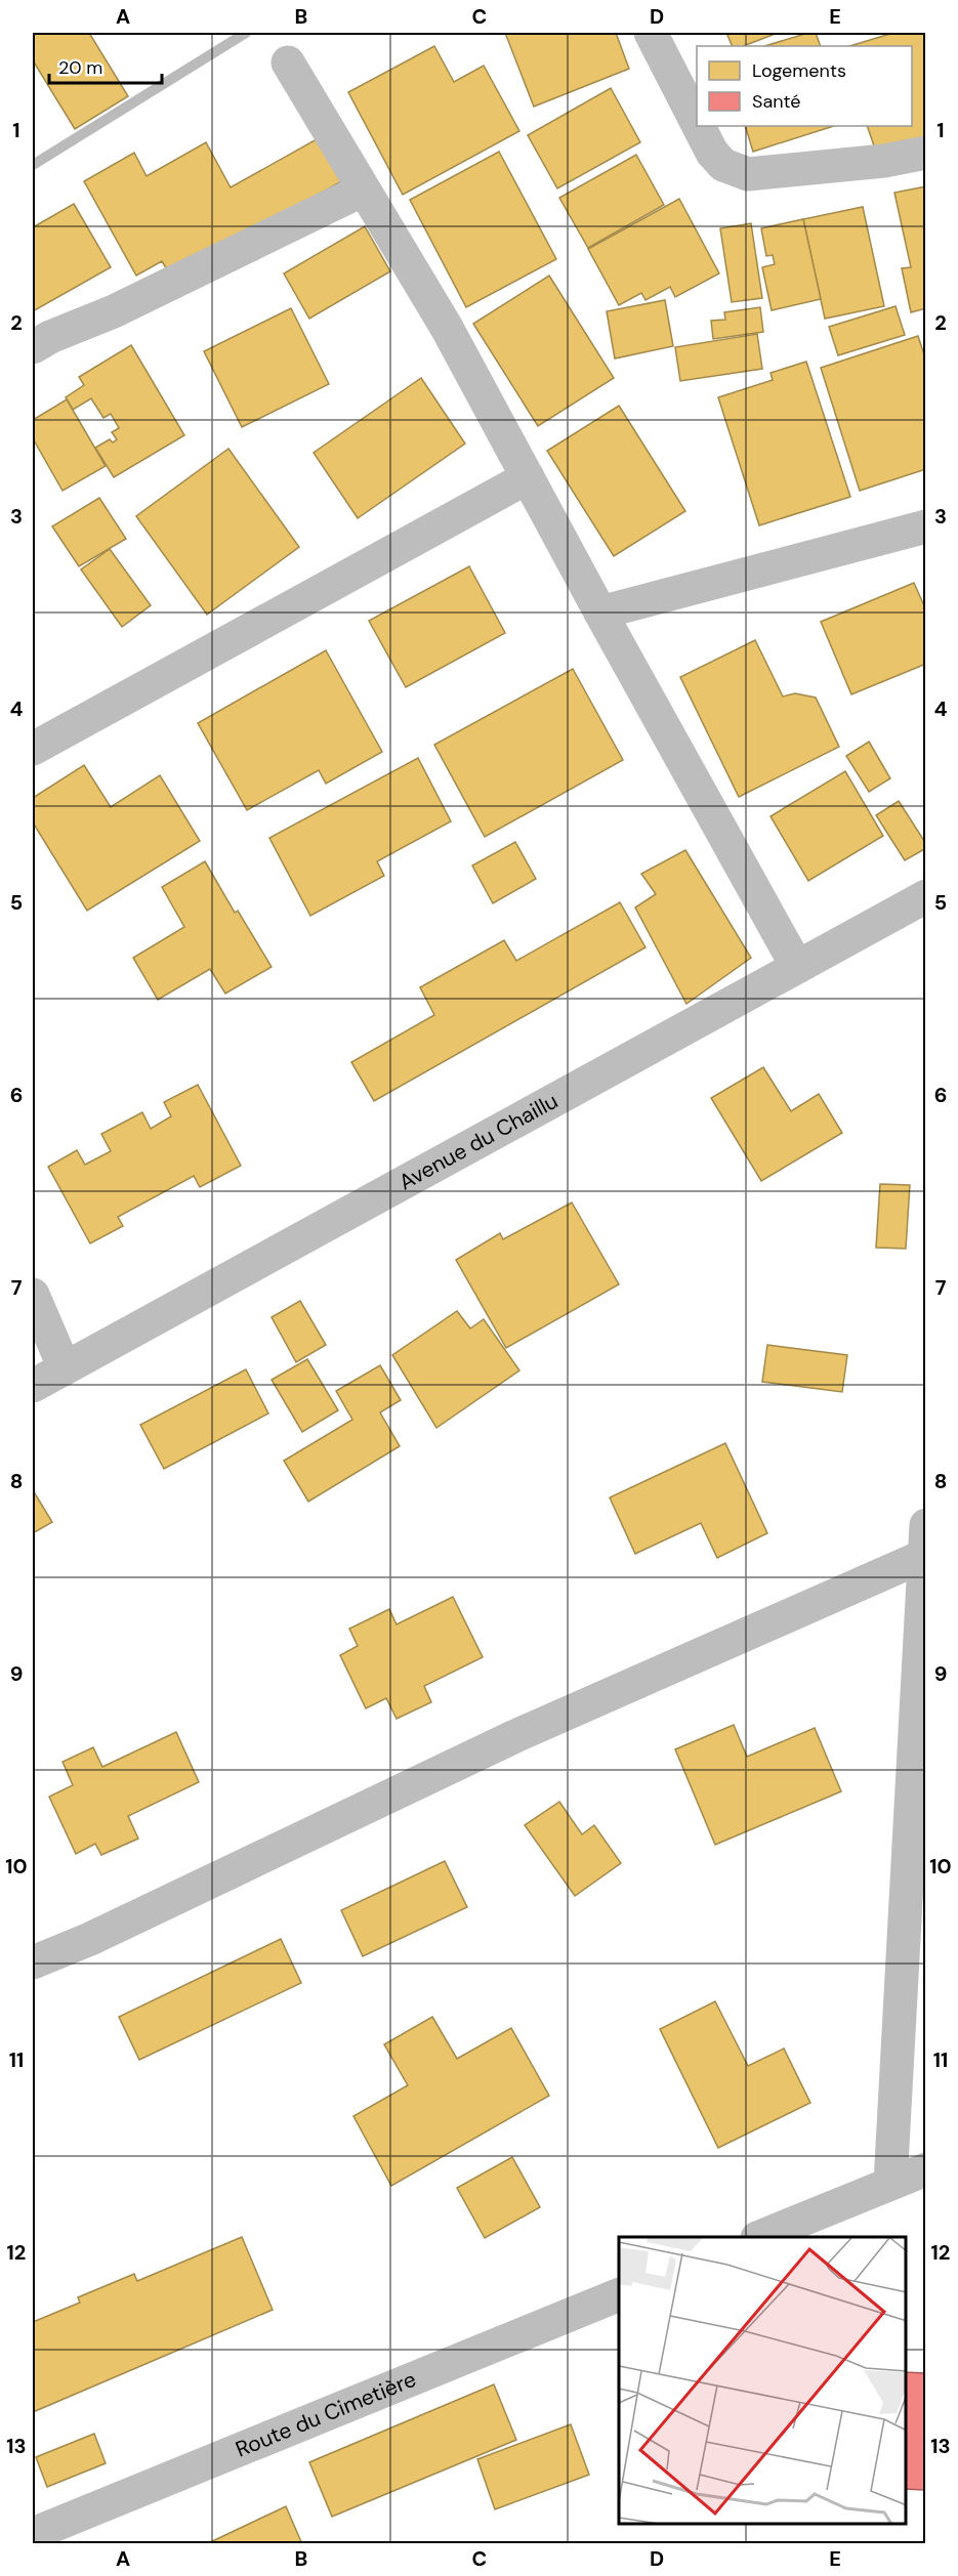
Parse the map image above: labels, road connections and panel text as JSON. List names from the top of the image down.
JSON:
{
  "streets": {
    "street": ["Avenue du Chaillu", "Route du Cimetière"]
  },
  "legend": ["Logements", "Santé"],
  "scale_bar": "20 m",
  "grid": {
    "columns": [
      "A",
      "B",
      "C",
      "D",
      "E"
    ],
    "rows": [
      "1",
      "2",
      "3",
      "4",
      "5",
      "6",
      "7",
      "8",
      "9",
      "10",
      "11",
      "12",
      "13"
    ]
  }
}
